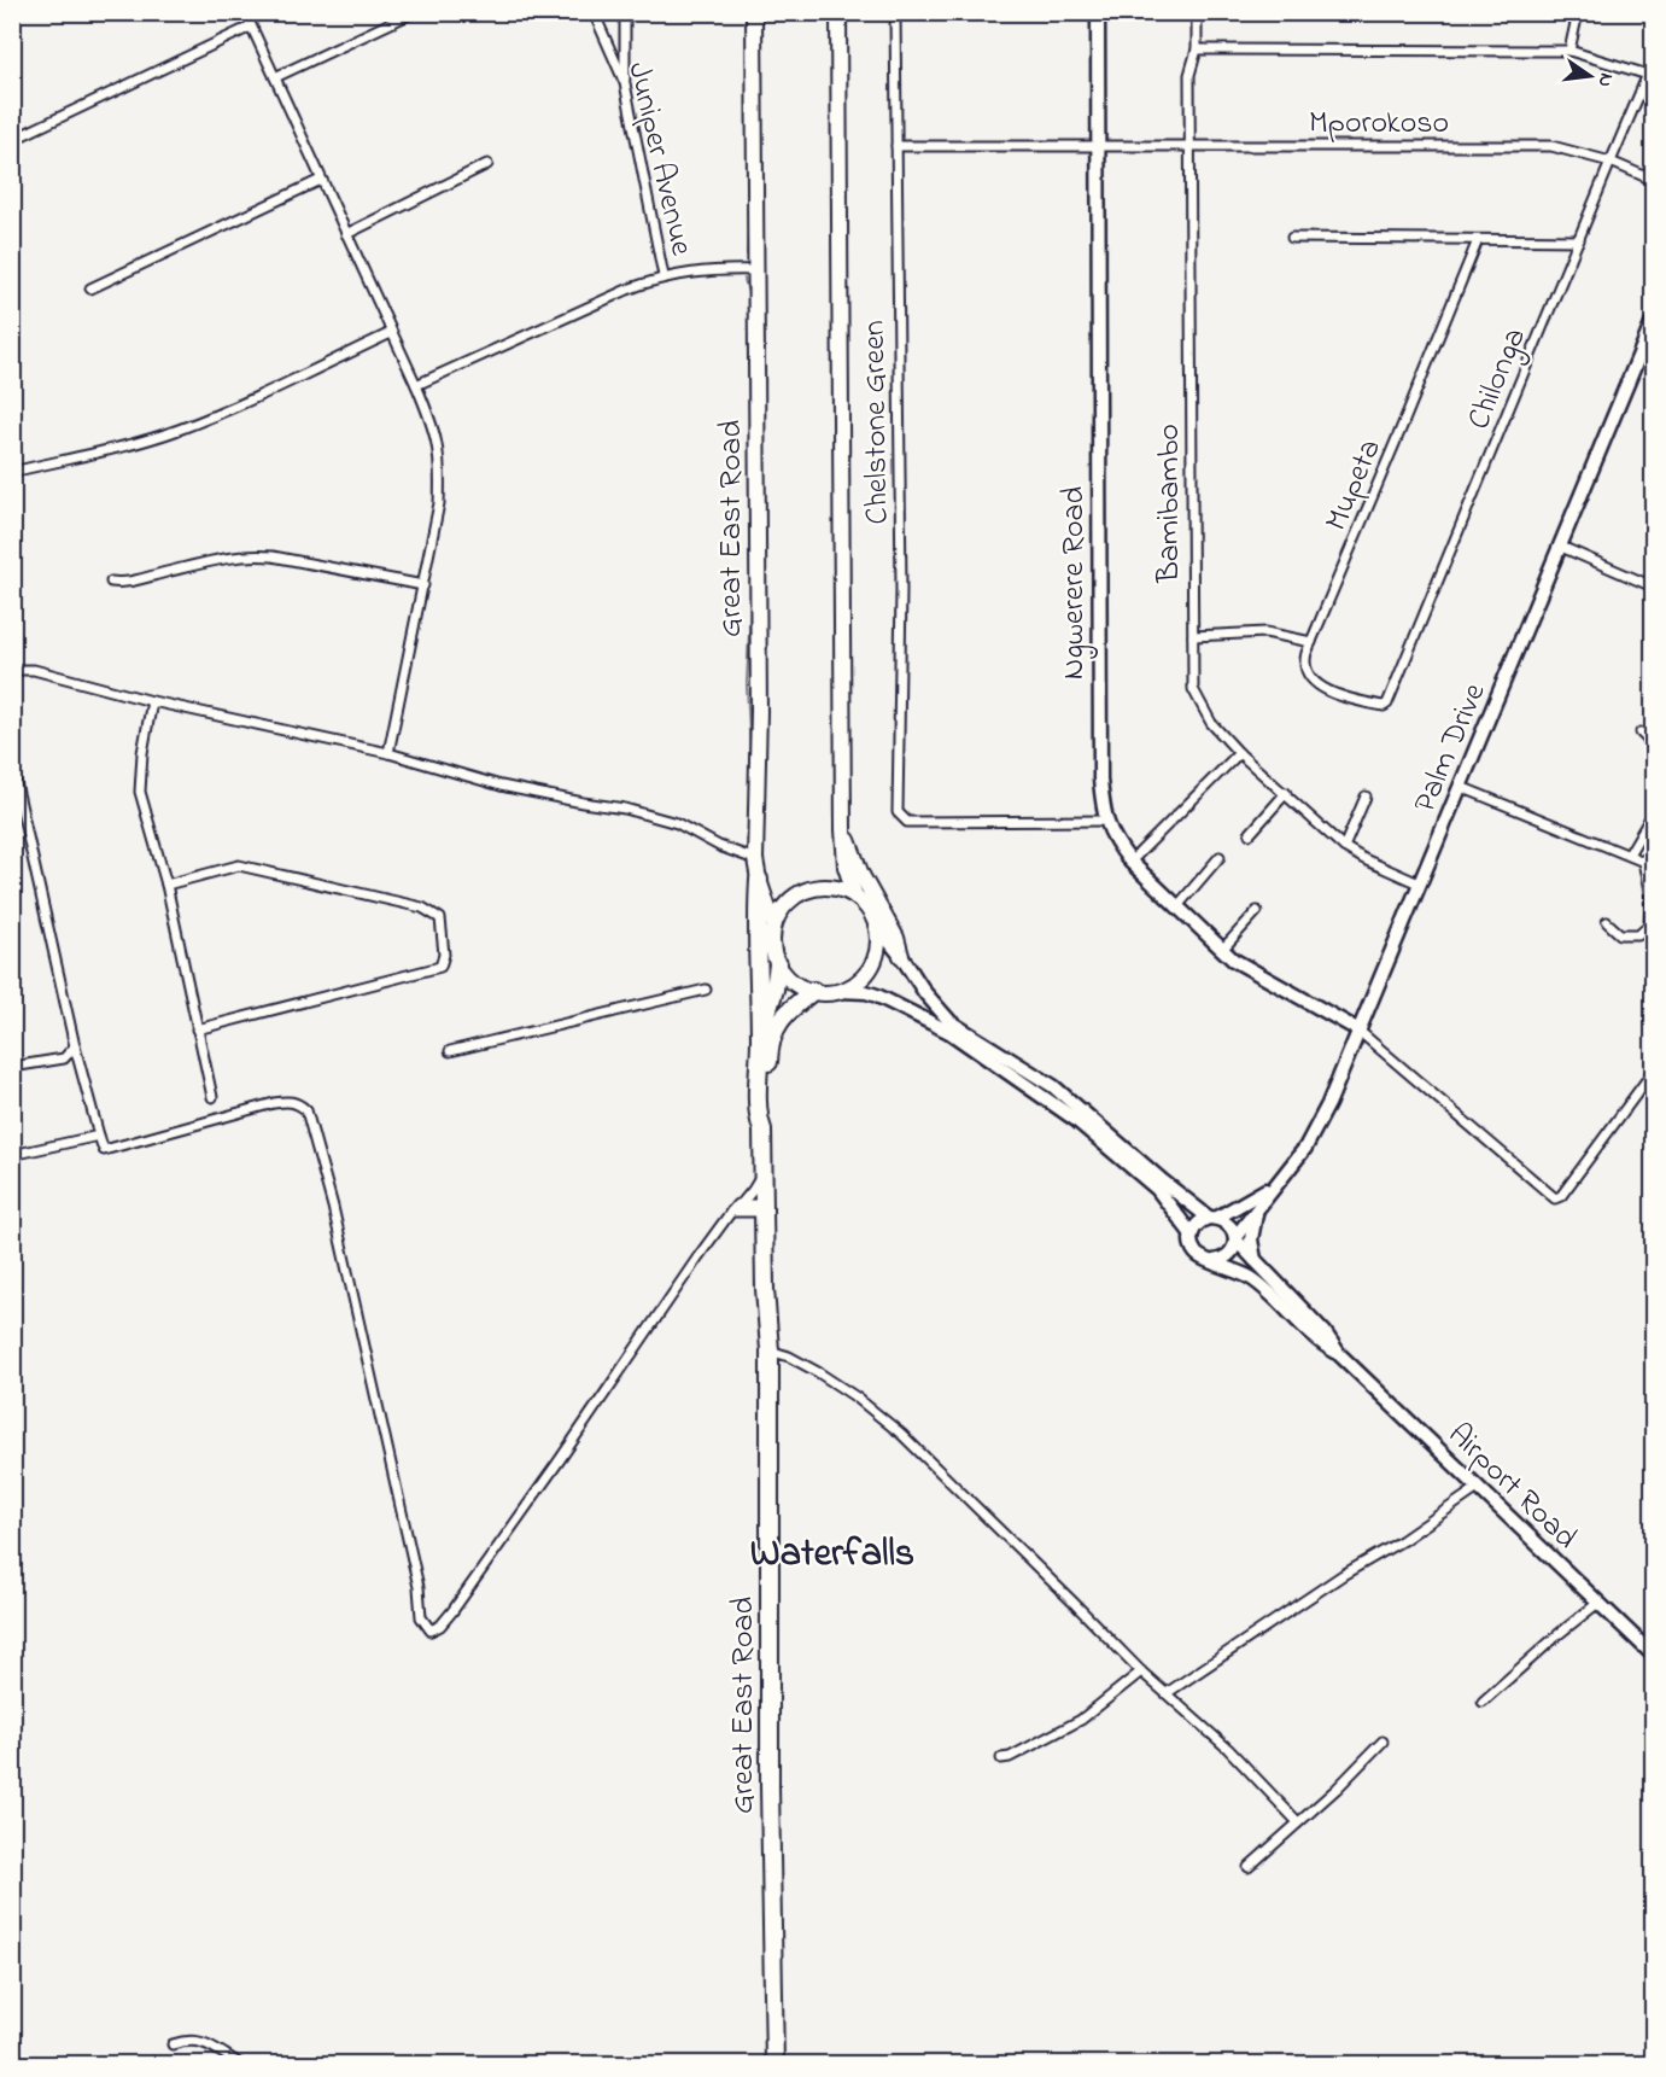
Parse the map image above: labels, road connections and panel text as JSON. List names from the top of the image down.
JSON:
{
  "streets": {
    "highway": ["Great East Road"],
    "street": [
      "Mporokoso",
      "Juniper Avenue",
      "Chilonga",
      "Chelstone Green",
      "Mupeta",
      "Bamibambo",
      "Ngwerere Road",
      "Palm Drive",
      "Airport Road"
    ]
  },
  "crossings": [
    ["Mporokoso", "Chilonga"],
    ["Mporokoso", "Chelstone Green"],
    ["Mporokoso", "Bamibambo"],
    ["Mporokoso", "Ngwerere Road"],
    ["Chilonga", "Mupeta"],
    ["Chelstone Green", "Ngwerere Road"],
    ["Bamibambo", "Palm Drive"],
    ["Ngwerere Road", "Palm Drive"],
    ["Palm Drive", "Airport Road"]
  ],
  "districts": ["Waterfalls"],
  "north": "right"
}
